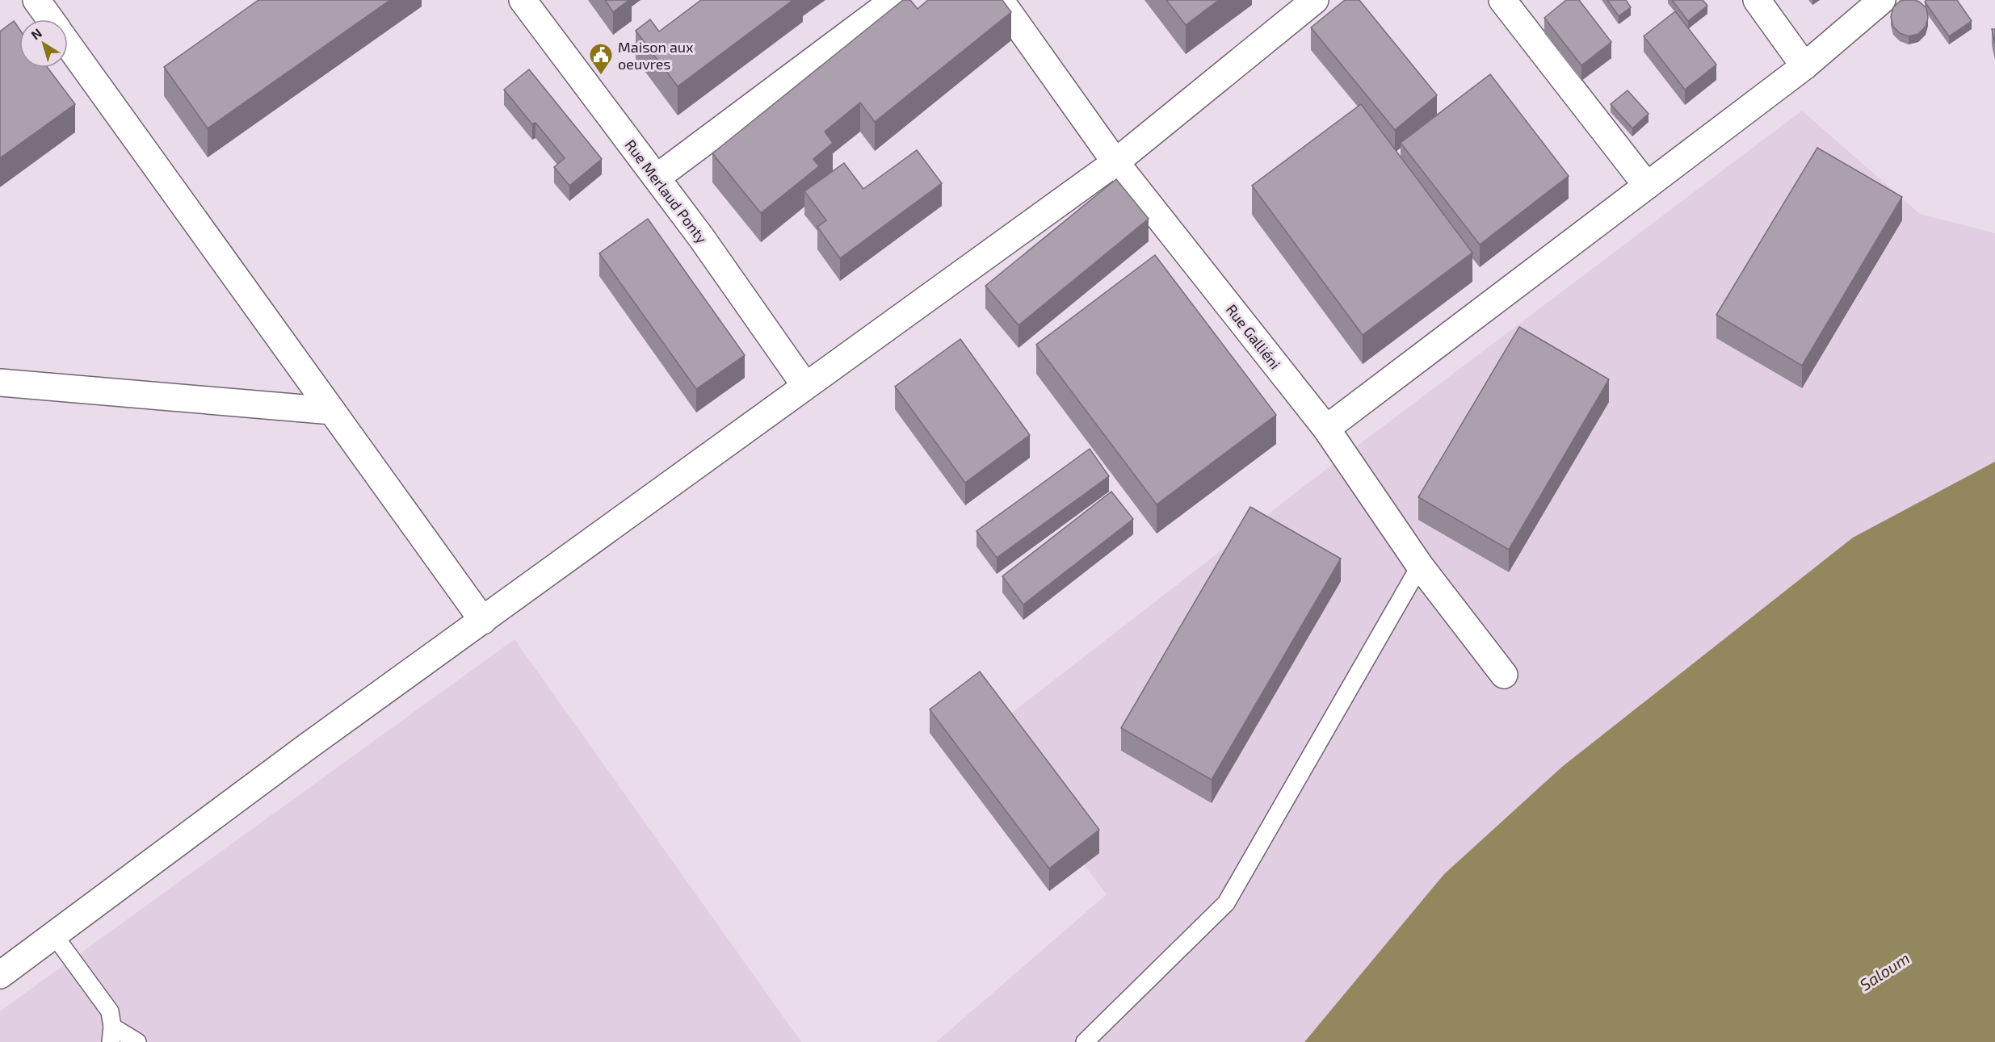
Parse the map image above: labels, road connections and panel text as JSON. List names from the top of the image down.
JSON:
{
  "streets": {
    "street": ["Rue Merlaud Ponty", "Rue Galliéni"]
  },
  "water": ["Saloum"],
  "places": {
    "public building": ["Maison aux oeuvres"]
  },
  "north": "top left"
}
